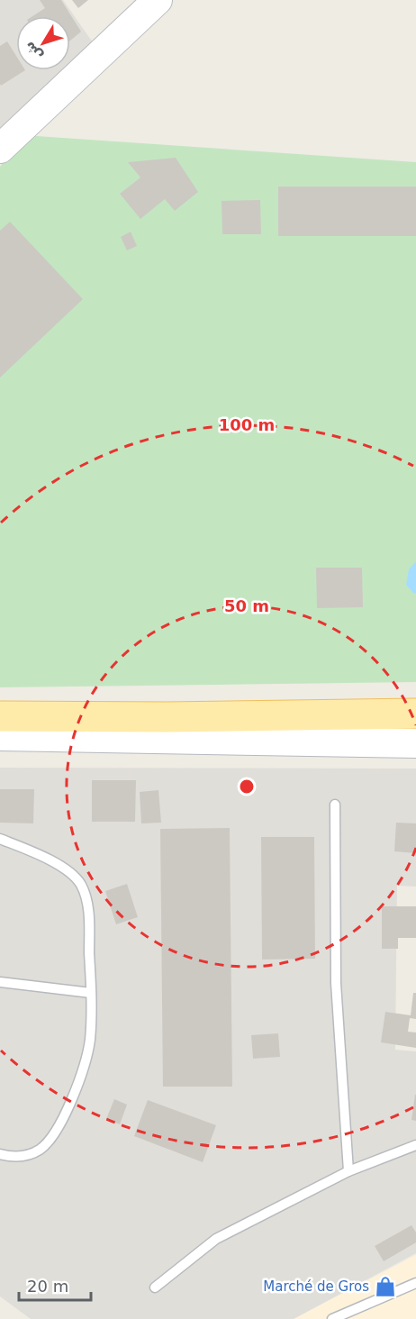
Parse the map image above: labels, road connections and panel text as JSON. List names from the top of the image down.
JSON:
{
  "places": {
    "shop": ["Marché de Gros"]
  },
  "scale_bar": "20 m",
  "north": "bottom left",
  "rings": ["100 m", "50 m"]
}
